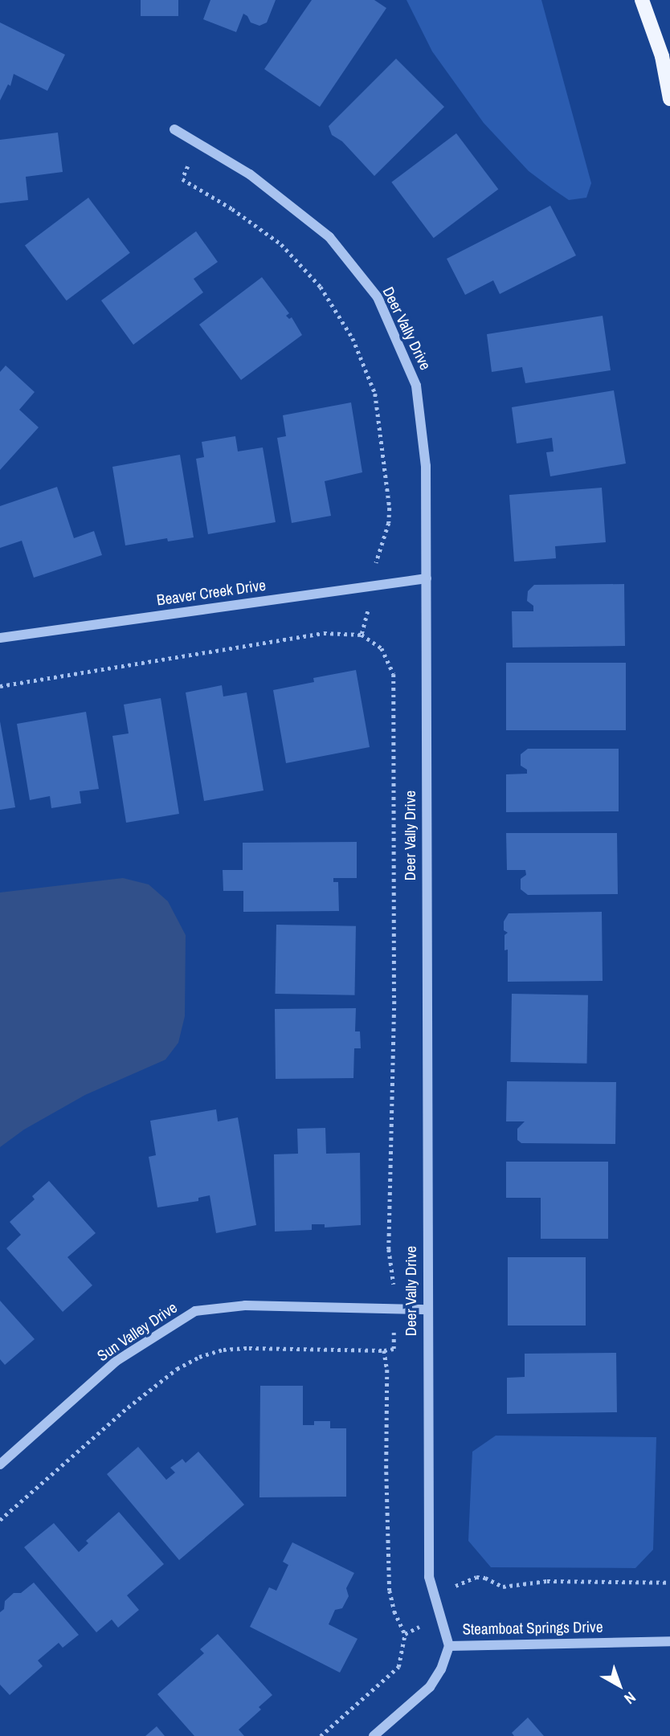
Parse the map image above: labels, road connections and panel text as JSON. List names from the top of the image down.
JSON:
{
  "streets": {
    "street": [
      "Deer Vally Drive",
      "Beaver Creek Drive",
      "Sun Valley Drive",
      "Steamboat Springs Drive"
    ]
  },
  "crossings": [
    ["Deer Vally Drive", "Beaver Creek Drive"],
    ["Deer Vally Drive", "Sun Valley Drive"],
    ["Deer Vally Drive", "Steamboat Springs Drive"]
  ],
  "north": "bottom right"
}
